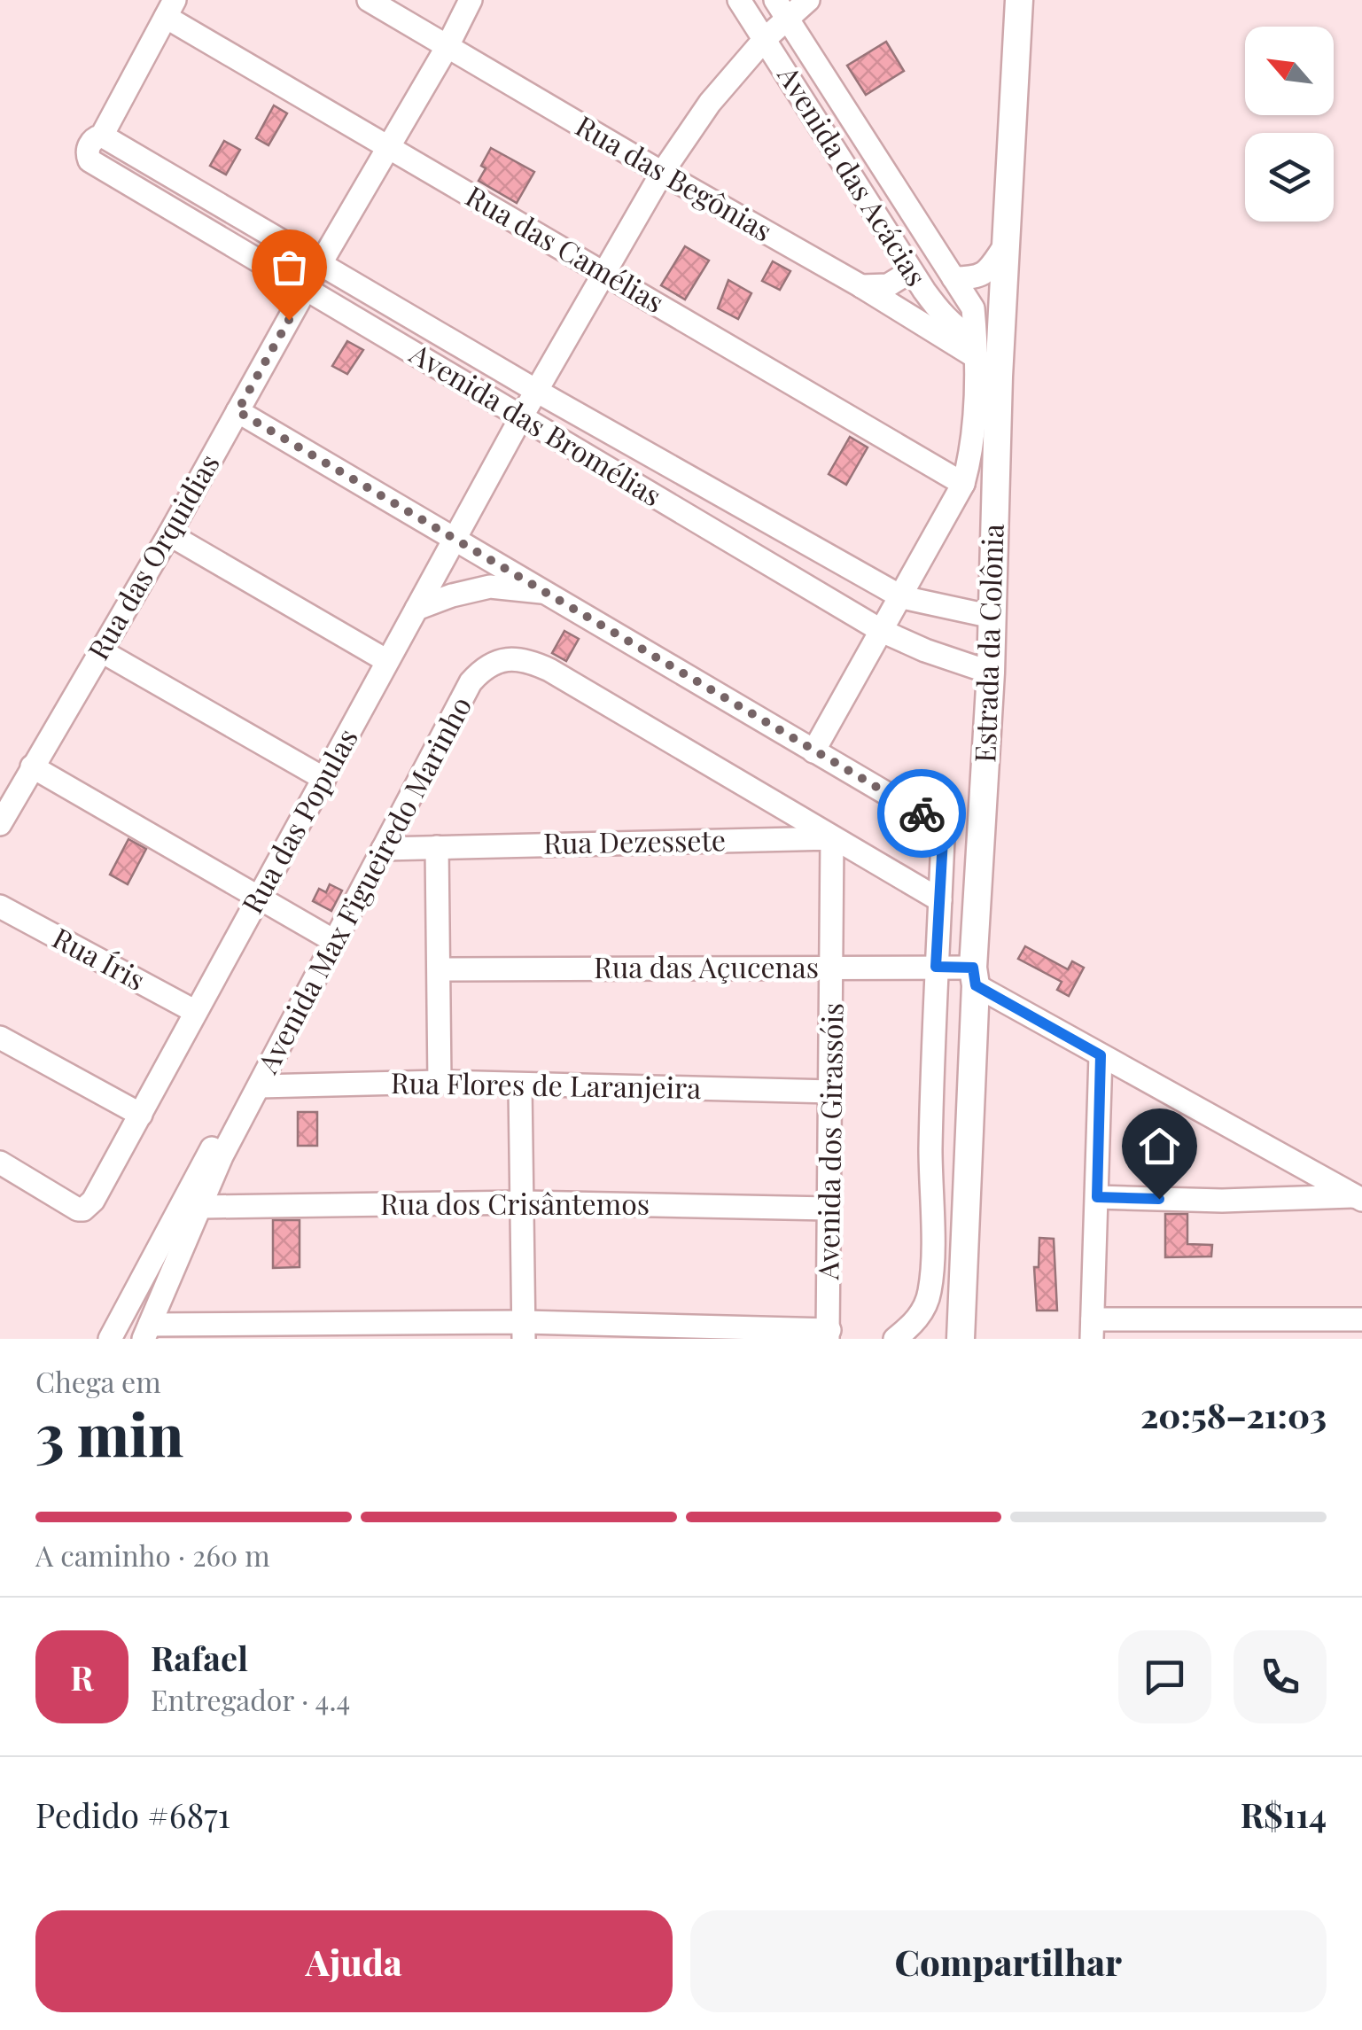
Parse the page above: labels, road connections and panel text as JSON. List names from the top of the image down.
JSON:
{
  "streets": {
    "main road": ["Estrada da Colônia"],
    "street": [
      "Avenida das Acácias",
      "Rua das Begônias",
      "Rua das Camélias",
      "Avenida das Bromélias",
      "Rua das Orquidias",
      "Rua das Populas",
      "Rua Dezessete",
      "Avenida Max Figueiredo Marinho",
      "Rua Íris",
      "Rua das Açucenas",
      "Rua Flores de Laranjeira",
      "Avenida dos Girassóis",
      "Rua dos Crisântemos"
    ]
  },
  "crossings": [
    ["Avenida das Acácias", "Rua das Begônias"],
    ["Avenida das Acácias", "Rua das Populas"],
    ["Rua das Begônias", "Rua das Orquidias"],
    ["Rua das Begônias", "Rua das Populas"],
    ["Rua das Camélias", "Rua das Orquidias"],
    ["Rua das Camélias", "Rua das Populas"],
    ["Avenida das Bromélias", "Rua das Orquidias"],
    ["Avenida das Bromélias", "Estrada da Colônia"],
    ["Avenida das Bromélias", "Rua das Populas"],
    ["Estrada da Colônia", "Rua das Açucenas"],
    ["Rua das Populas", "Rua Íris"],
    ["Rua Dezessete", "Avenida Max Figueiredo Marinho"],
    ["Rua Dezessete", "Avenida dos Girassóis"],
    ["Avenida Max Figueiredo Marinho", "Rua Flores de Laranjeira"],
    ["Avenida Max Figueiredo Marinho", "Avenida dos Girassóis"],
    ["Avenida Max Figueiredo Marinho", "Rua dos Crisântemos"],
    ["Rua das Açucenas", "Avenida dos Girassóis"],
    ["Rua Flores de Laranjeira", "Avenida dos Girassóis"],
    ["Avenida dos Girassóis", "Rua dos Crisântemos"]
  ],
  "north": "top left",
  "page": {
    "heading": ["3 min", "Chega em", "20:58–21:03"],
    "panel": [
      "Rafael",
      "Entregador · 4.4",
      "Pedido #6871",
      "R$114"
    ],
    "bar": "A caminho · 260 m",
    "round": "R",
    "buttons": ["Ajuda", "Compartilhar"]
  }
}
